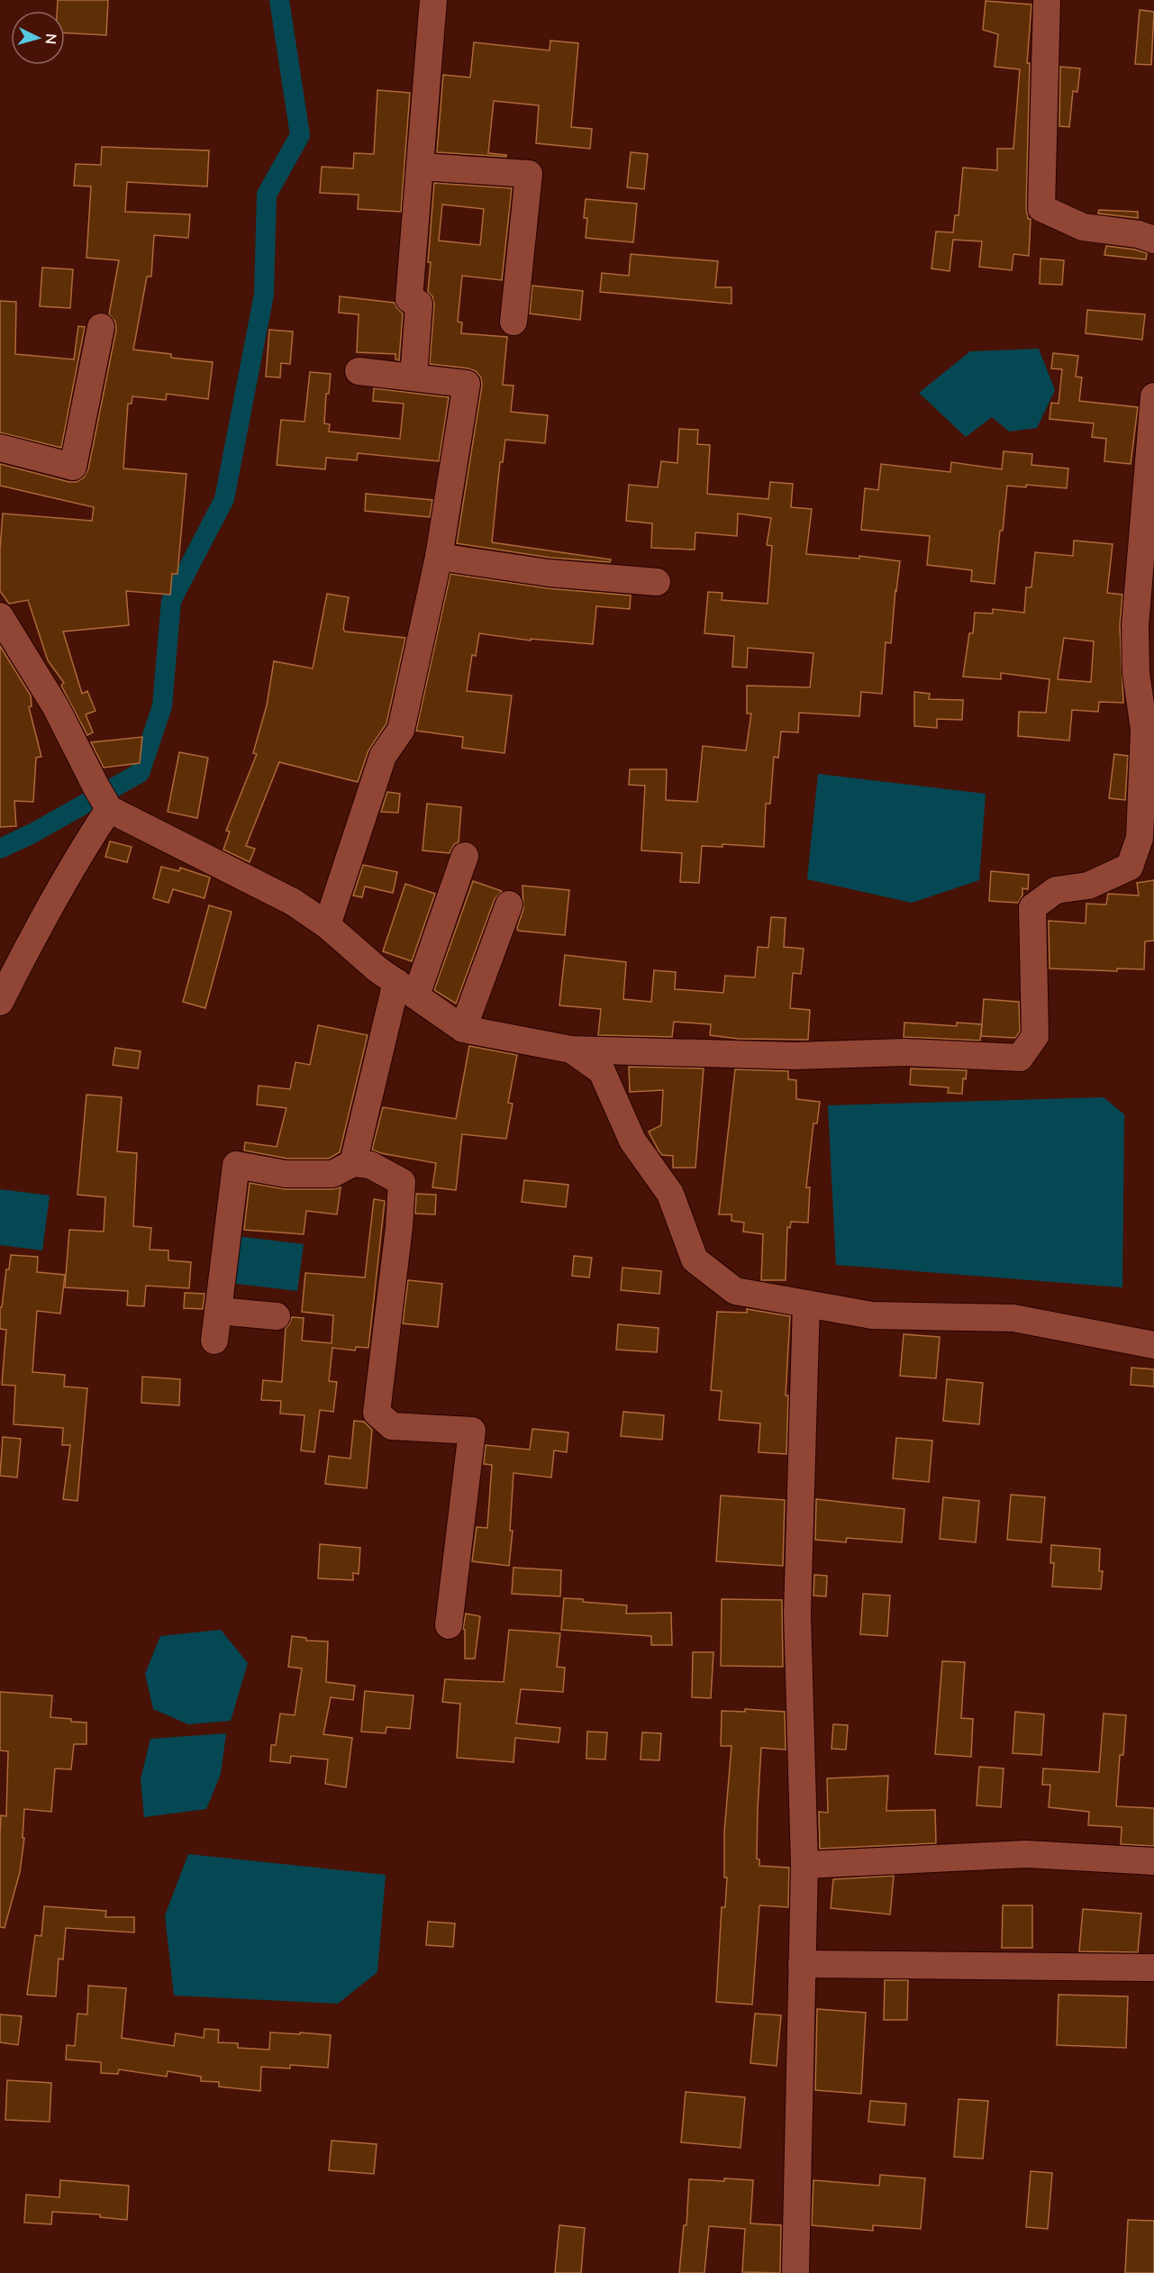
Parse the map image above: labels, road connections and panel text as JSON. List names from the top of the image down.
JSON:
{
  "north": "right"
}
